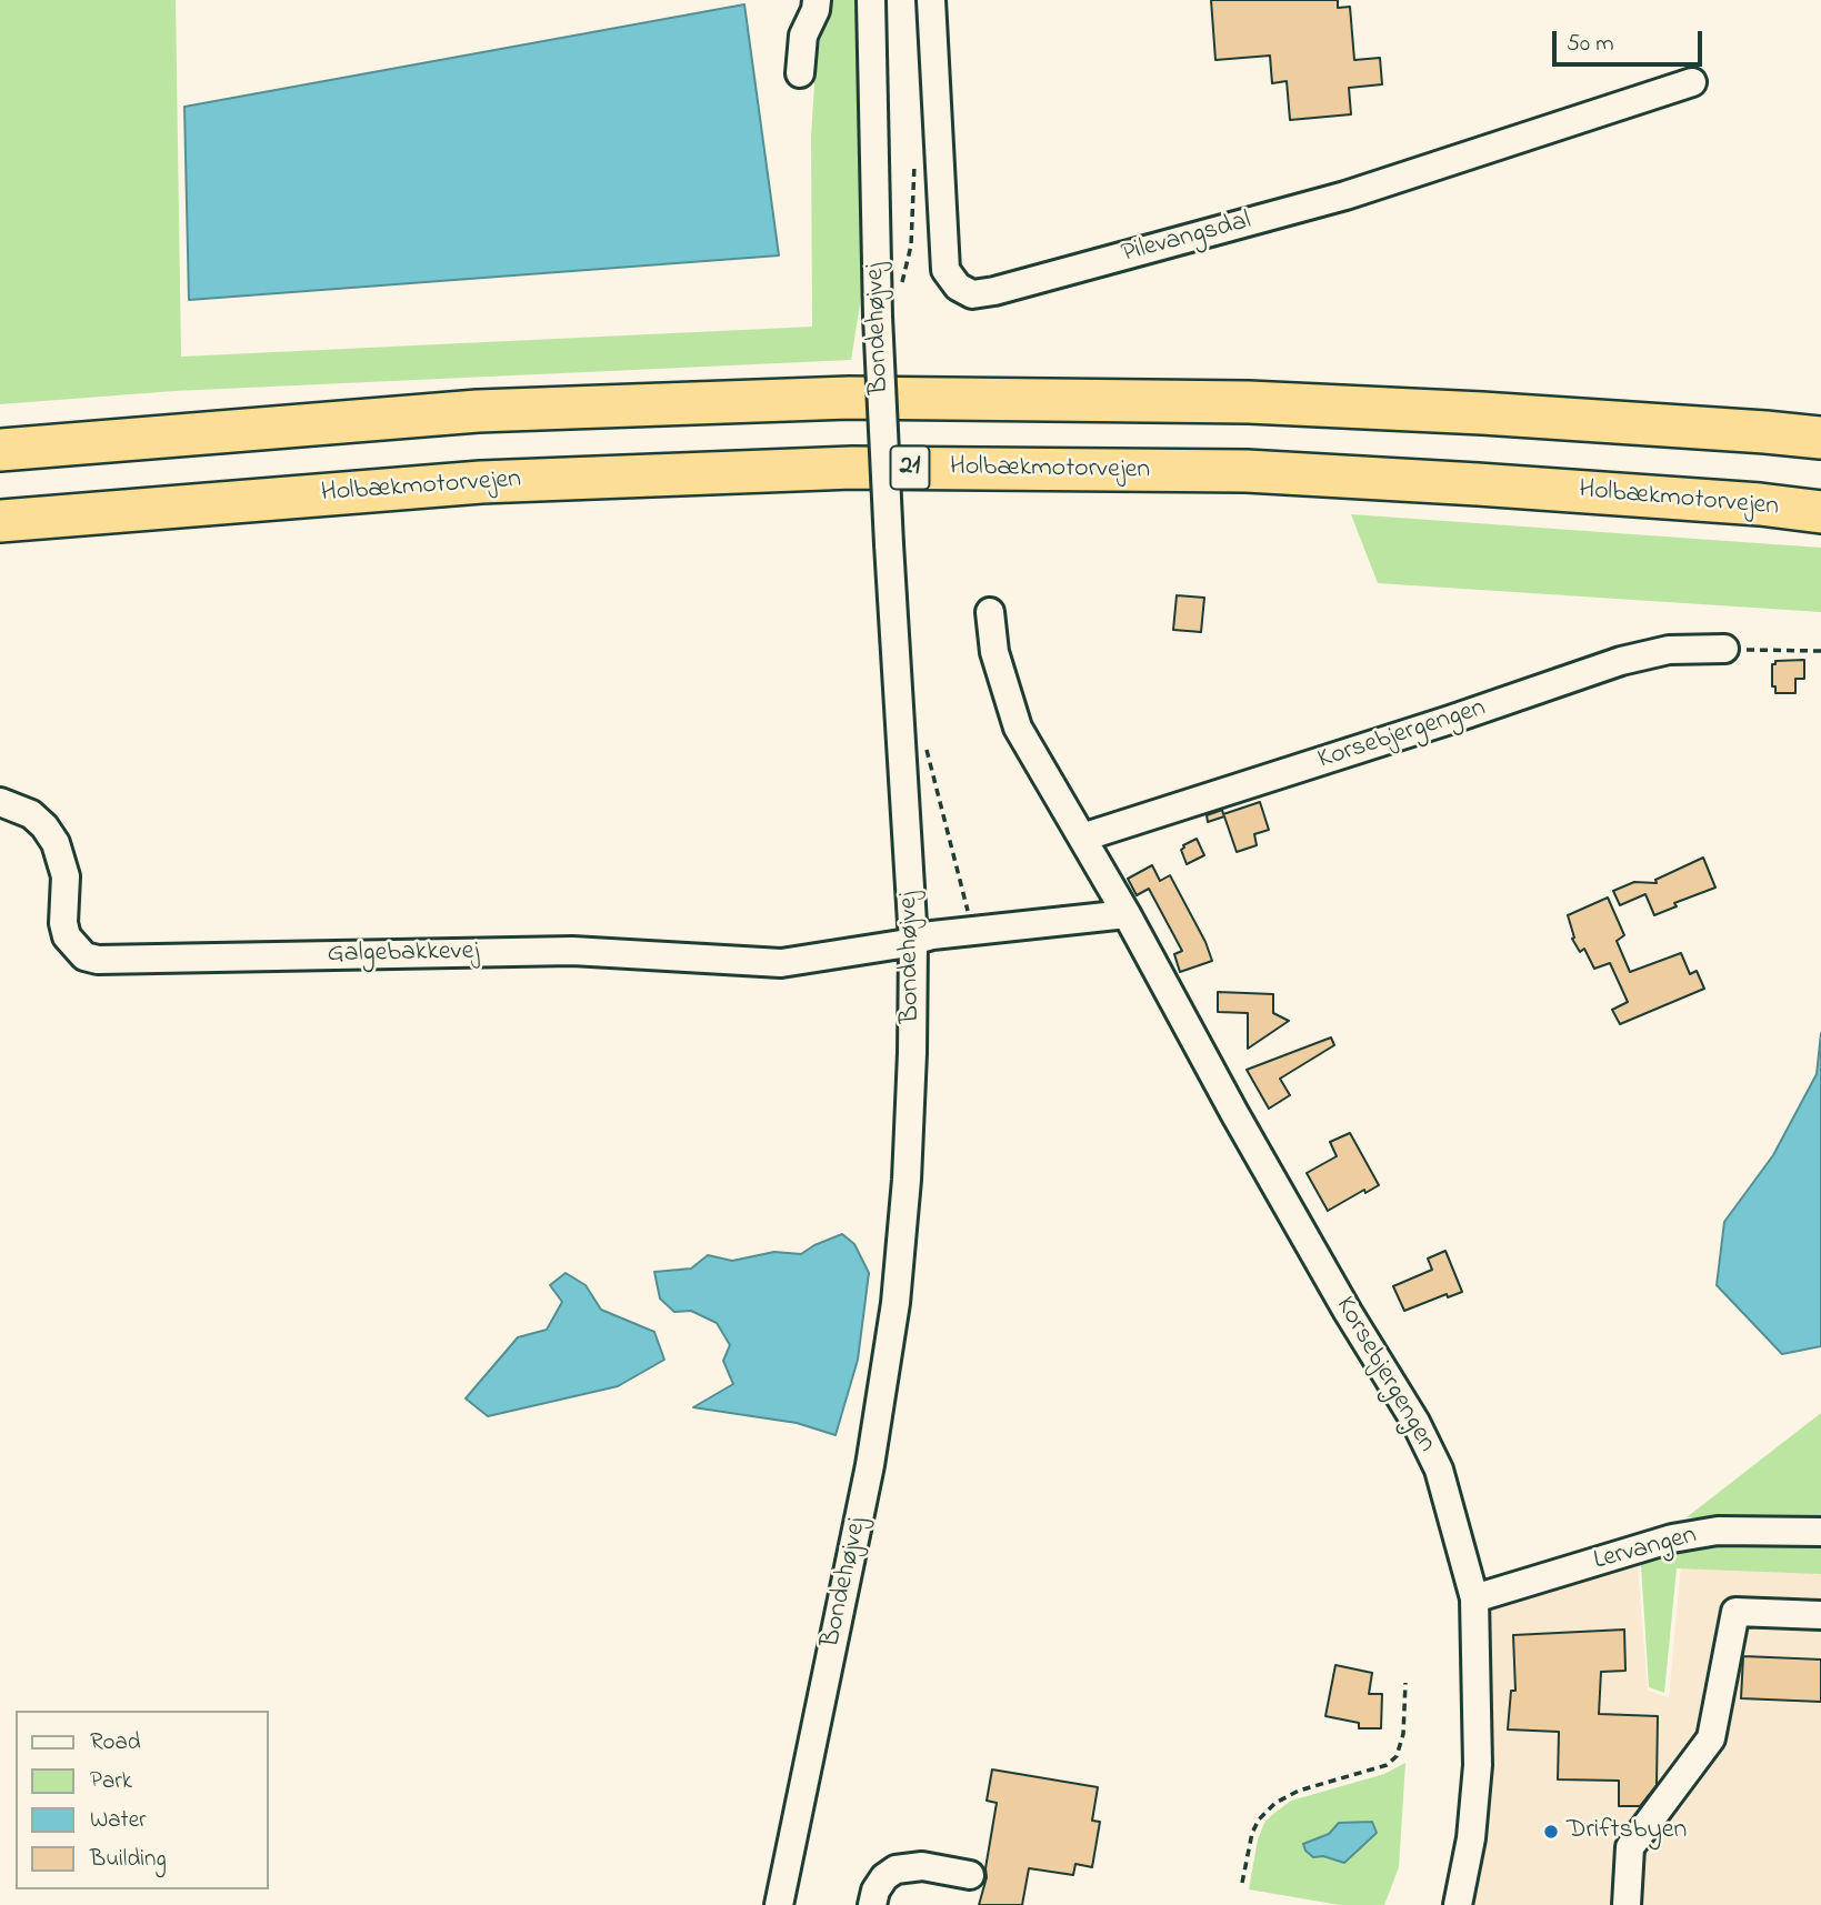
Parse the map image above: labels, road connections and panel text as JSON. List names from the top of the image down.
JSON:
{
  "streets": {
    "highway": ["21", "Holbækmotorvejen"],
    "street": [
      "Pilevangsdal",
      "Bondehøjvej",
      "Korsebjergengen",
      "Galgebakkevej",
      "Lervangen"
    ]
  },
  "crossings": [
    ["Bondehøjvej", "Galgebakkevej"],
    ["Korsebjergengen", "Lervangen"]
  ],
  "places": ["Driftsbyen"],
  "legend": [
    "Road",
    "Park",
    "Water",
    "Building"
  ],
  "scale_bar": "50 m"
}
